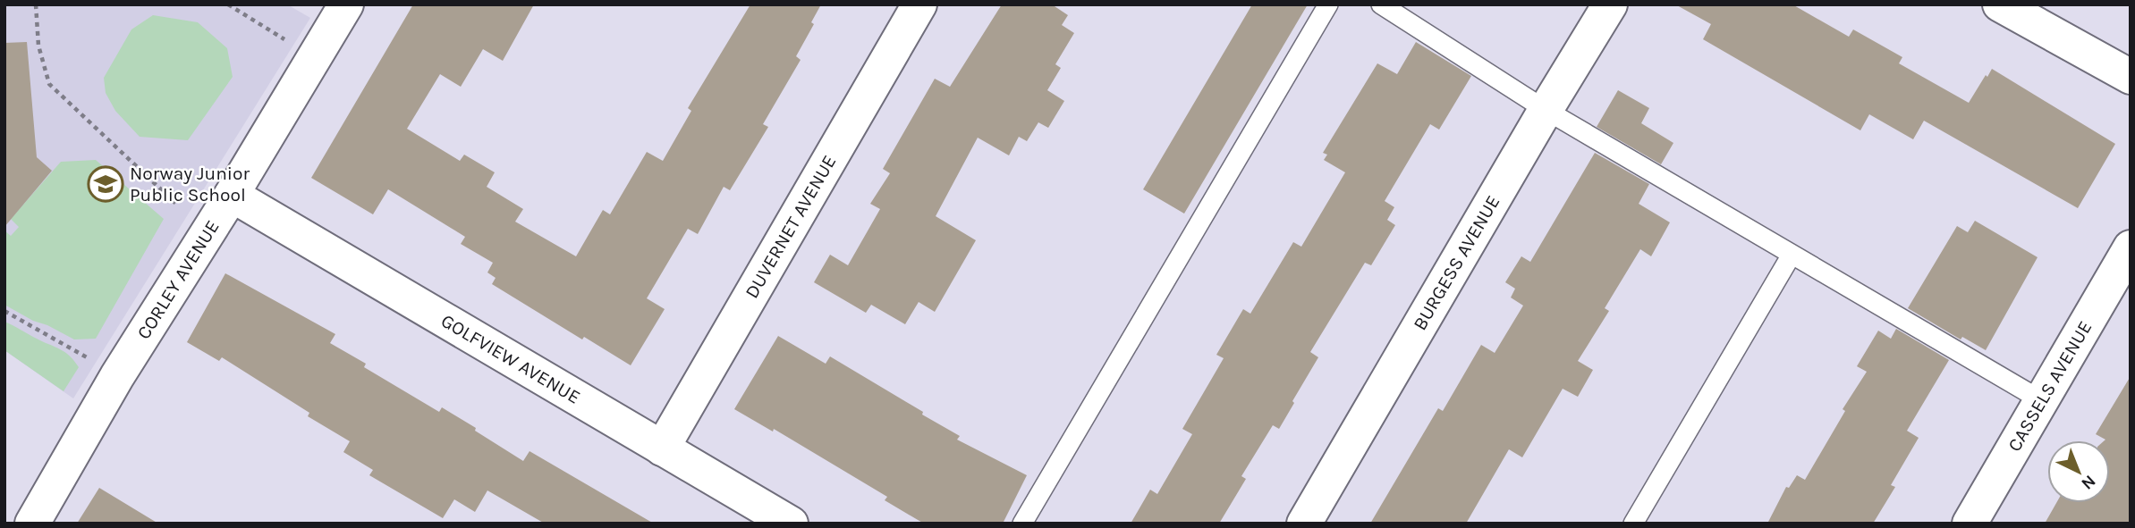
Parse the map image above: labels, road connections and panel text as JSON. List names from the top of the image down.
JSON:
{
  "streets": {
    "street": [
      "DUVERNET AVENUE",
      "BURGESS AVENUE",
      "CORLEY AVENUE",
      "GOLFVIEW AVENUE",
      "CASSELS AVENUE"
    ]
  },
  "crossings": [
    ["DUVERNET AVENUE", "GOLFVIEW AVENUE"],
    ["CORLEY AVENUE", "GOLFVIEW AVENUE"]
  ],
  "places": {
    "school or university": ["Norway Junior Public School"]
  },
  "north": "bottom right"
}
